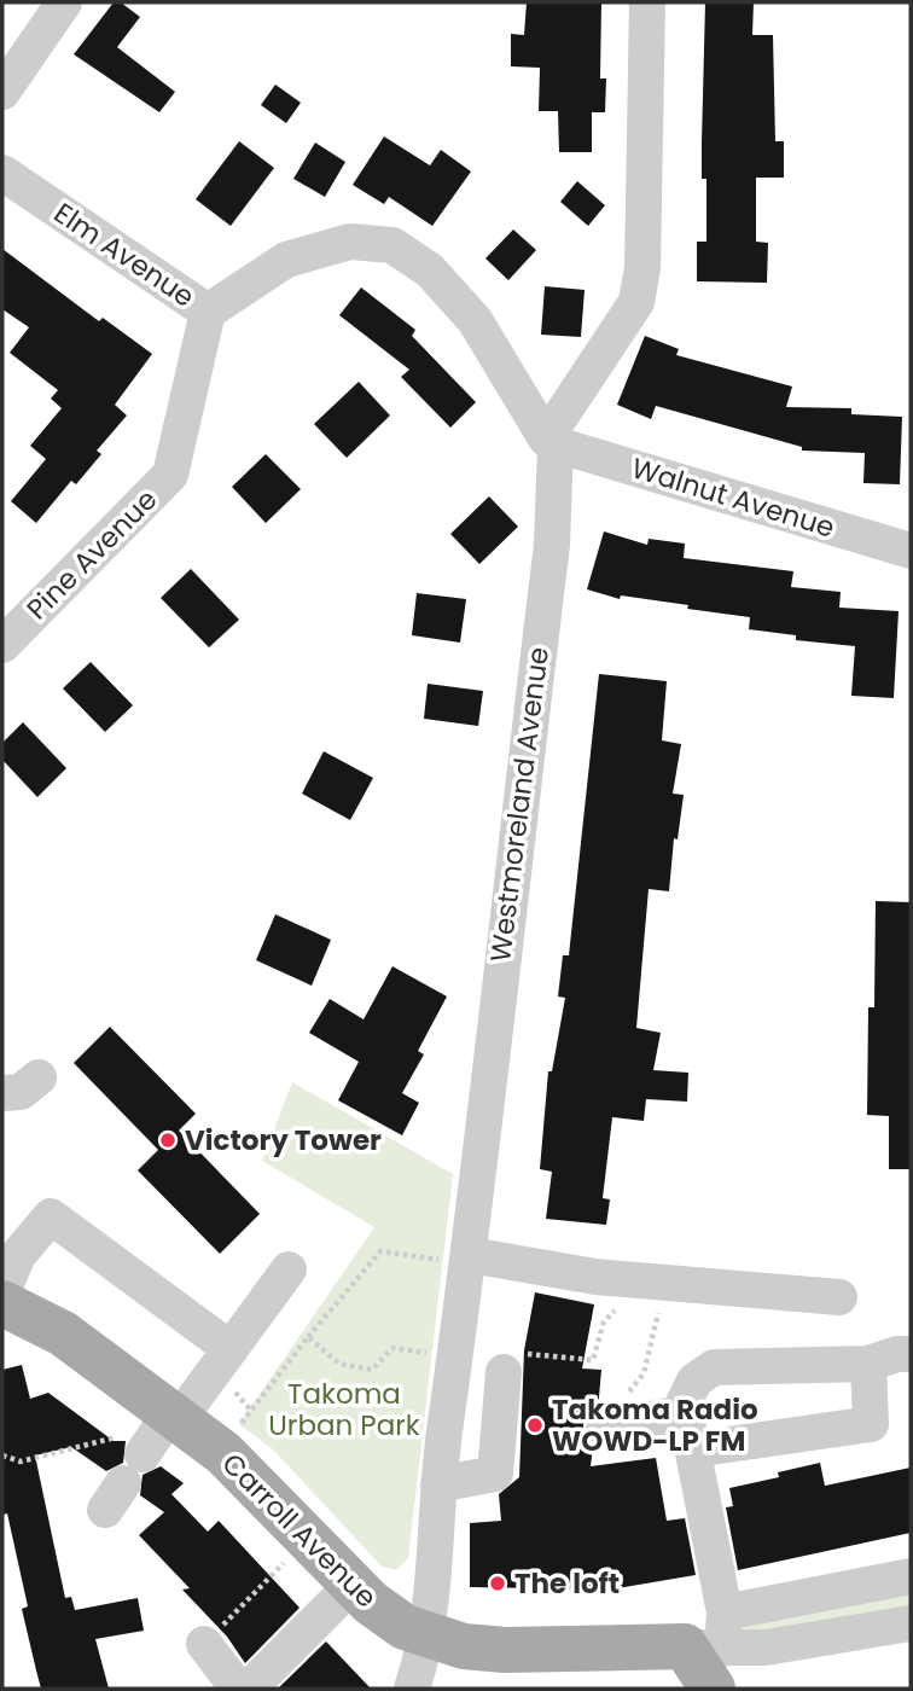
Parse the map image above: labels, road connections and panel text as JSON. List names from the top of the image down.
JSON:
{
  "streets": {
    "main road": ["Carroll Avenue"],
    "street": [
      "Elm Avenue",
      "Walnut Avenue",
      "Pine Avenue",
      "Westmoreland Avenue"
    ]
  },
  "crossings": [
    ["Elm Avenue", "Walnut Avenue"],
    ["Elm Avenue", "Pine Avenue"],
    ["Elm Avenue", "Westmoreland Avenue"],
    ["Walnut Avenue", "Westmoreland Avenue"],
    ["Westmoreland Avenue", "Carroll Avenue"]
  ],
  "parks": ["Takoma Urban Park"],
  "places": ["Victory Tower", "Takoma Radio WOWD-LP FM", "The loft"]
}
